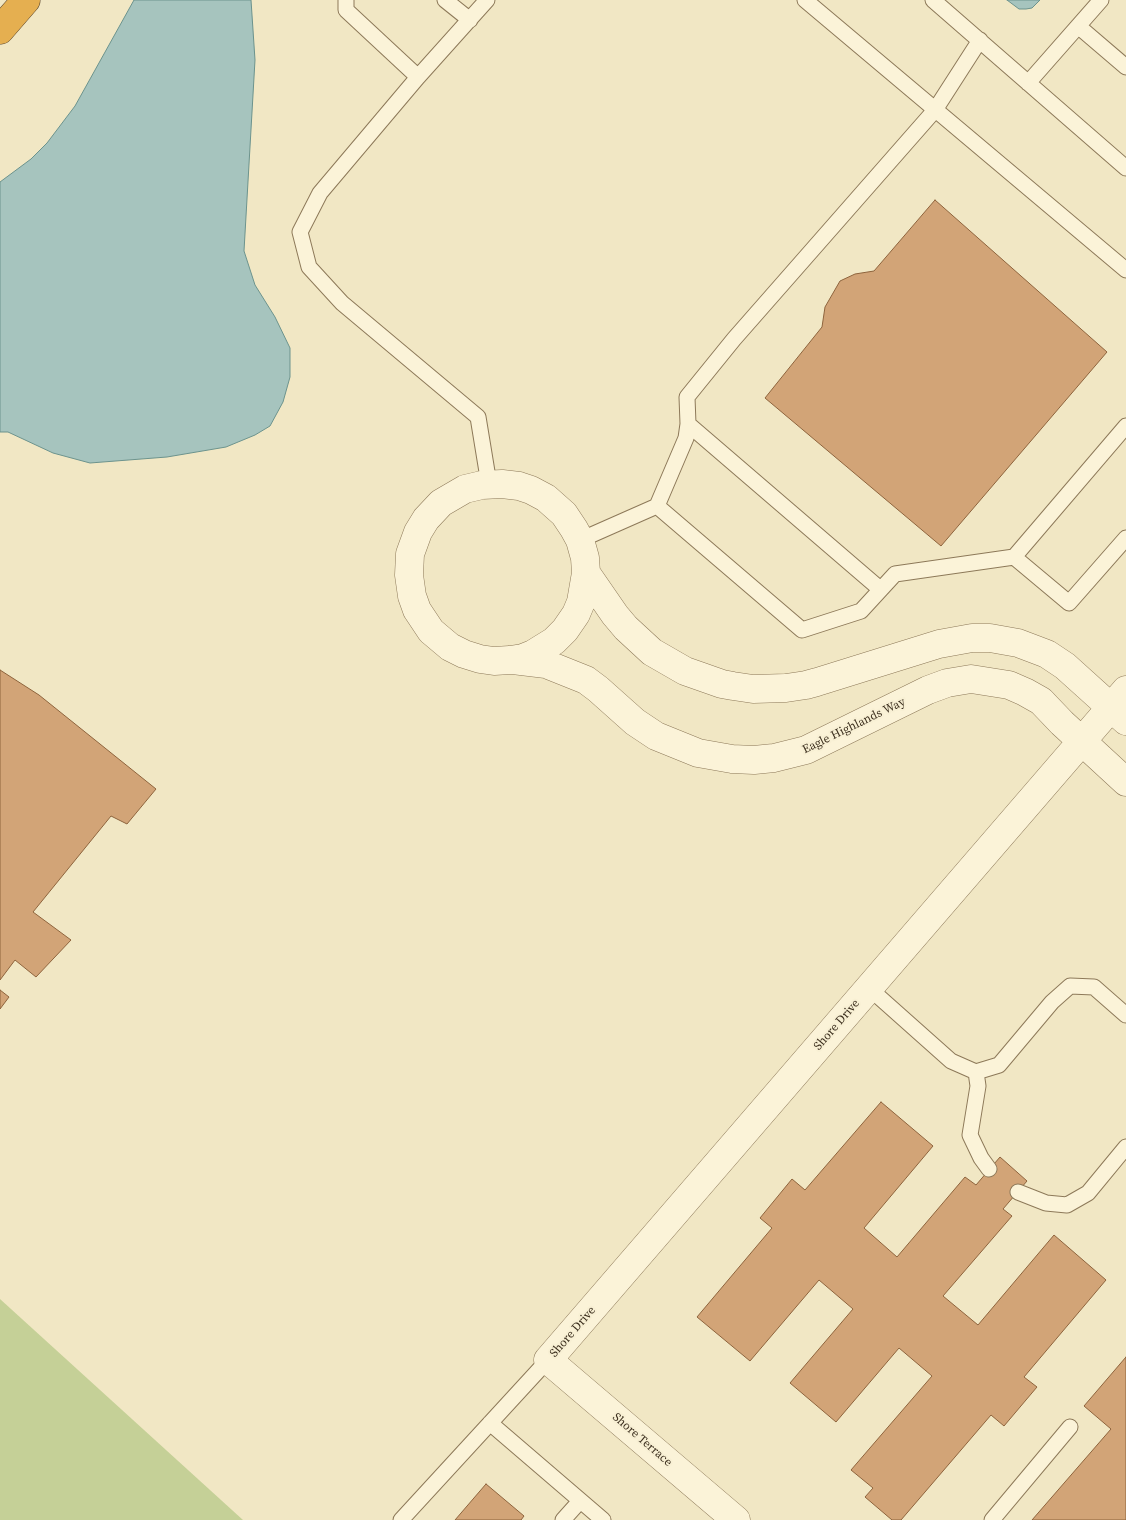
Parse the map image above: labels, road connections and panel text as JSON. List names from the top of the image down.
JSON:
{
  "streets": {
    "street": ["Eagle Highlands Way", "Shore Drive", "Shore Terrace"]
  },
  "crossings": [
    ["Eagle Highlands Way", "Shore Drive"],
    ["Shore Drive", "Shore Terrace"]
  ]
}
